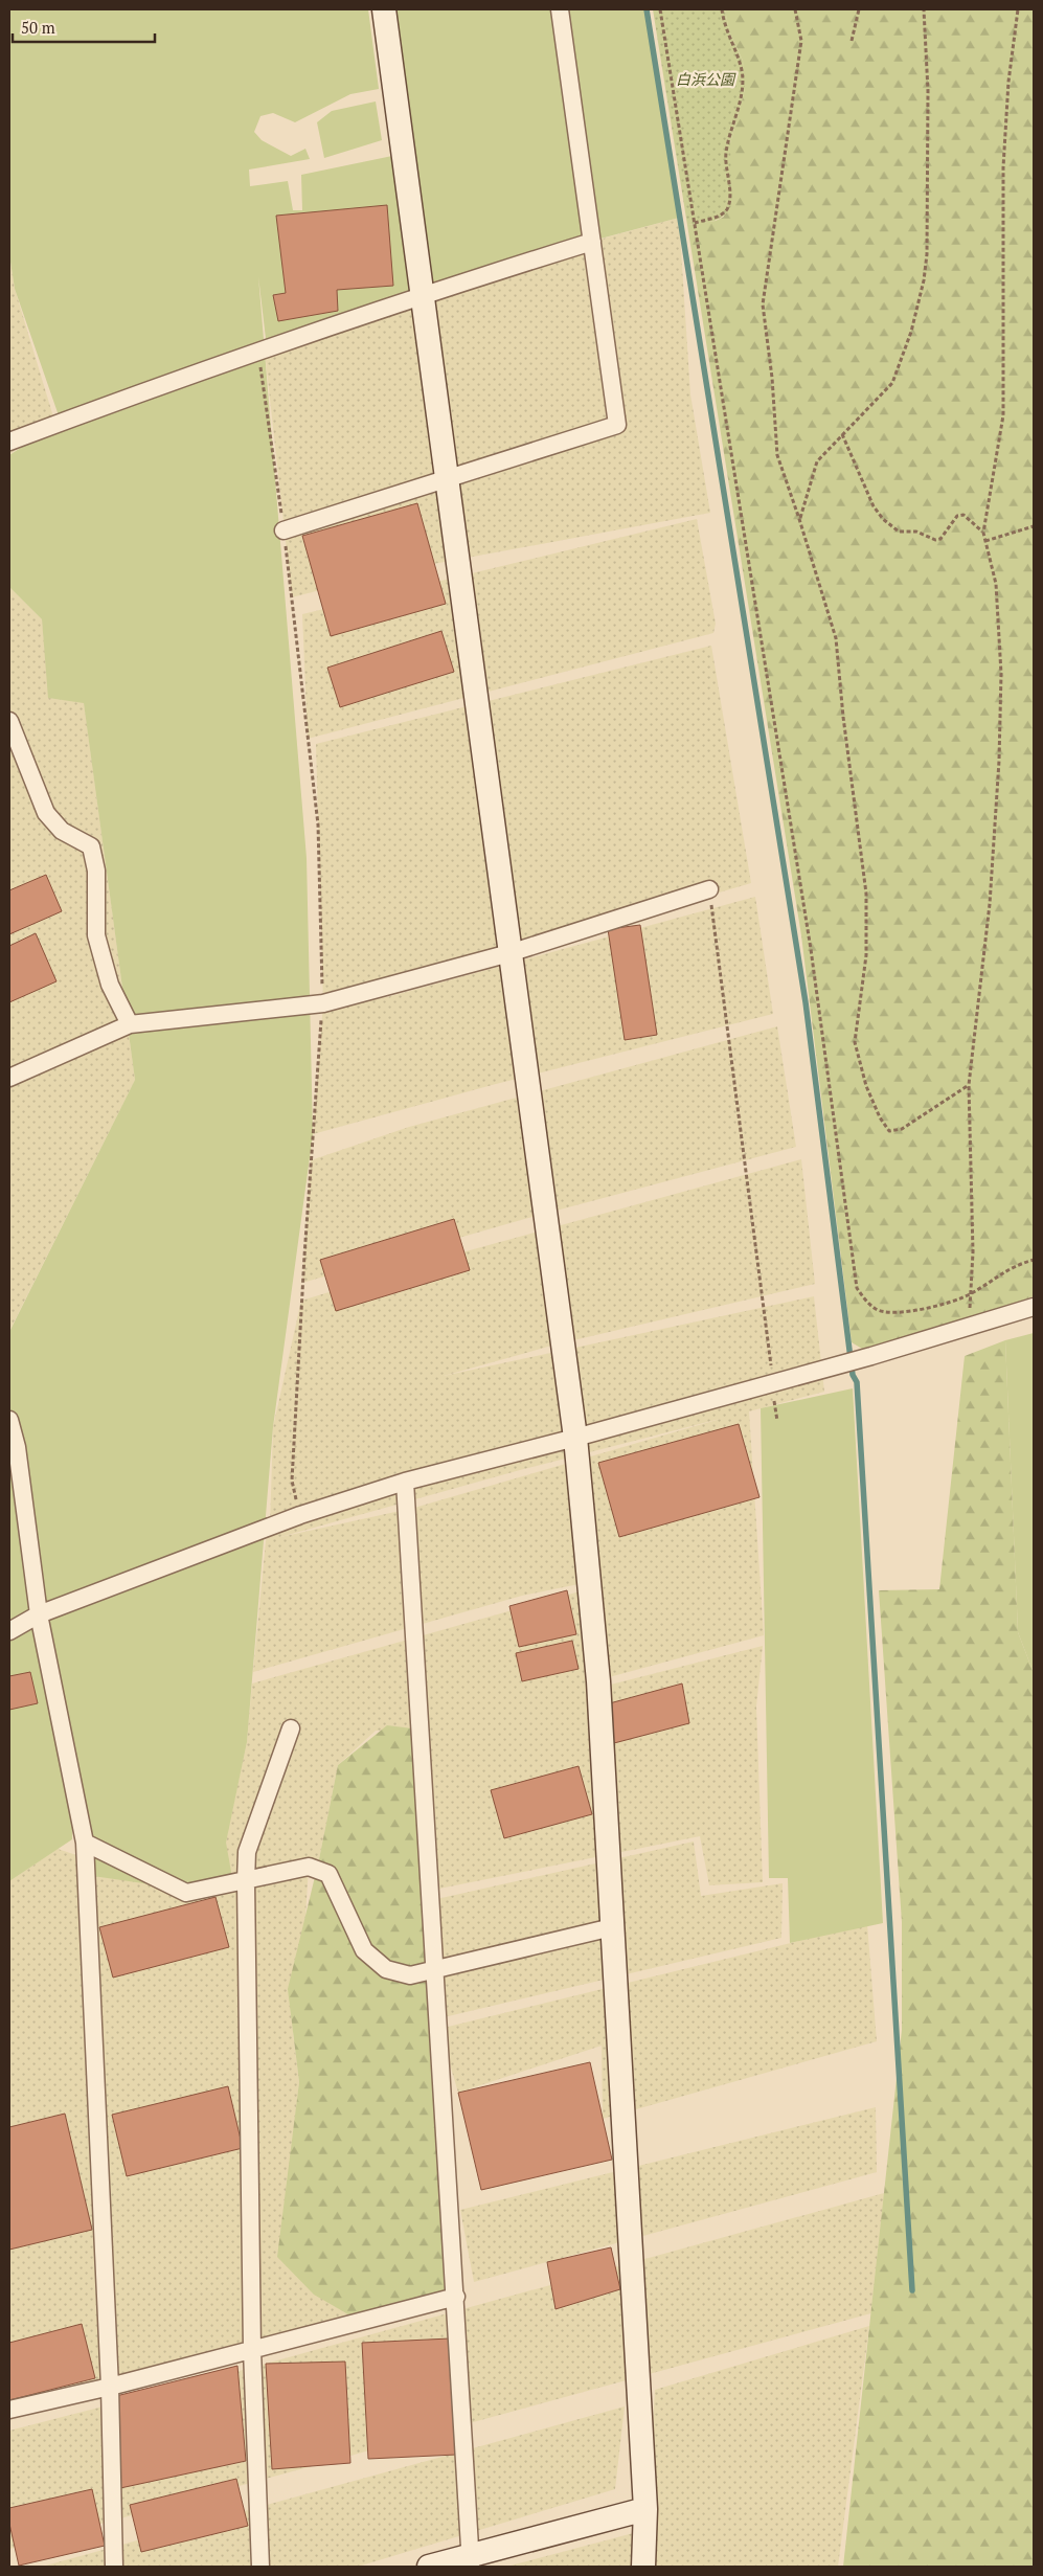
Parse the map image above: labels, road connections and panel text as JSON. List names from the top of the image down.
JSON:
{
  "parks": ["白浜公園"],
  "scale_bar": "50 m"
}
